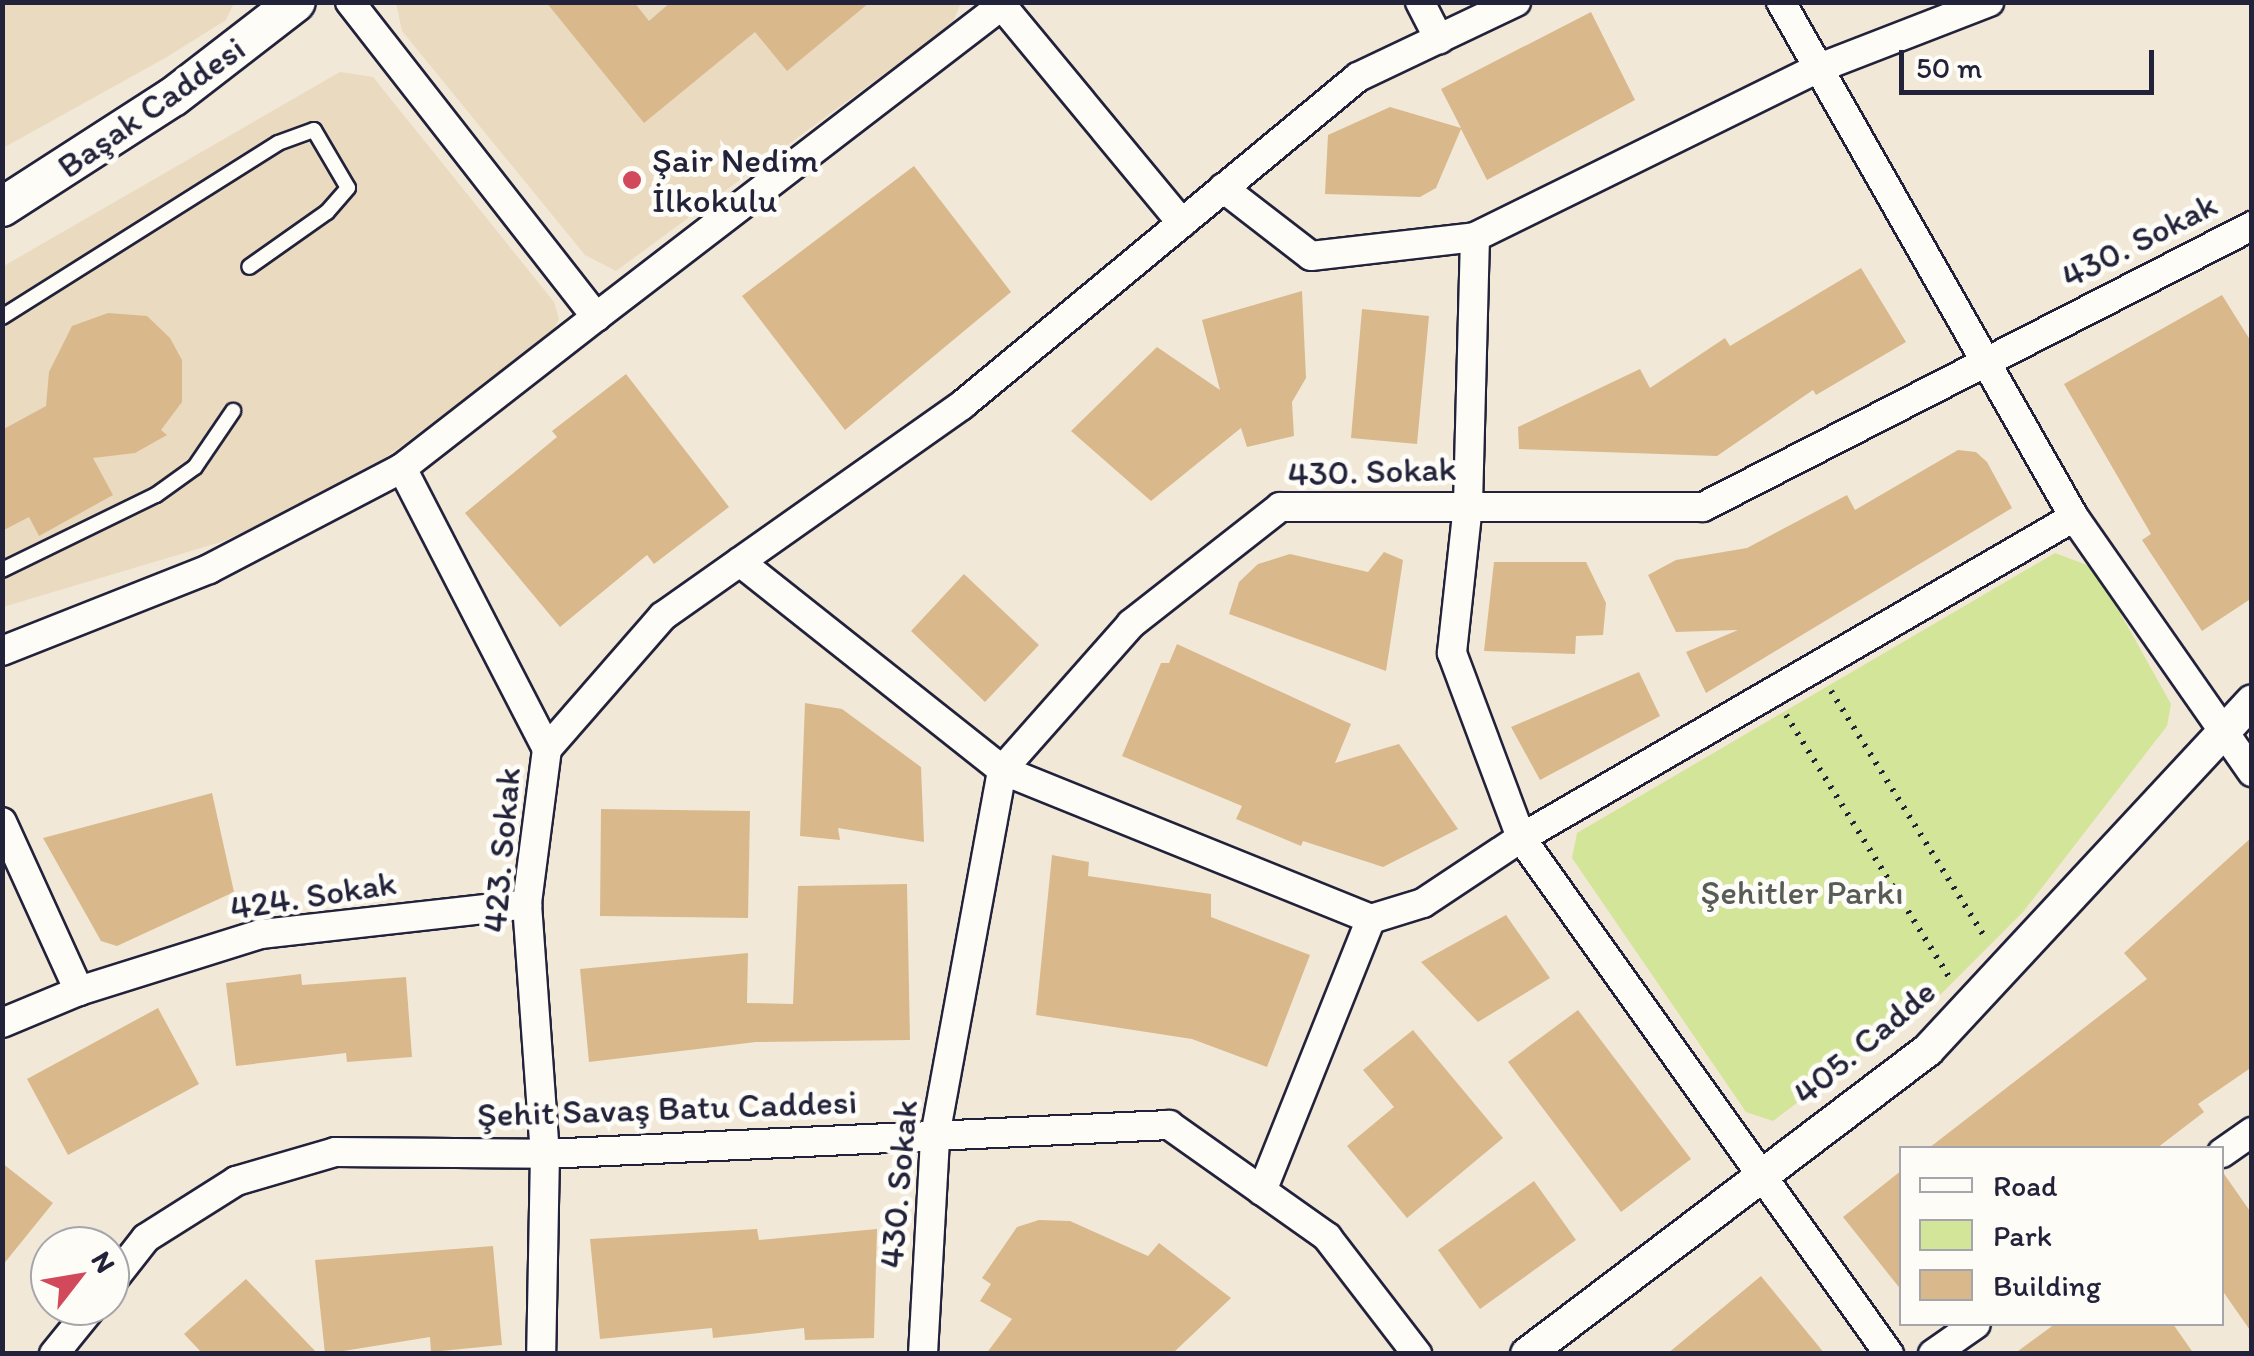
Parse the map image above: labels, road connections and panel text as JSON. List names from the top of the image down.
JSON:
{
  "streets": {
    "main road": ["Başak Caddesi"],
    "street": [
      "430. Sokak",
      "423. Sokak",
      "424. Sokak",
      "405. Cadde",
      "Şehit Savaş Batu Caddesi"
    ]
  },
  "crossings": [
    ["430. Sokak", "Şehit Savaş Batu Caddesi"],
    ["423. Sokak", "424. Sokak"],
    ["423. Sokak", "Şehit Savaş Batu Caddesi"]
  ],
  "parks": ["Şehitler Parkı"],
  "places": ["Şair Nedim İlkokulu"],
  "legend": ["Road", "Park", "Building"],
  "scale_bar": "50 m",
  "north": "top right"
}
